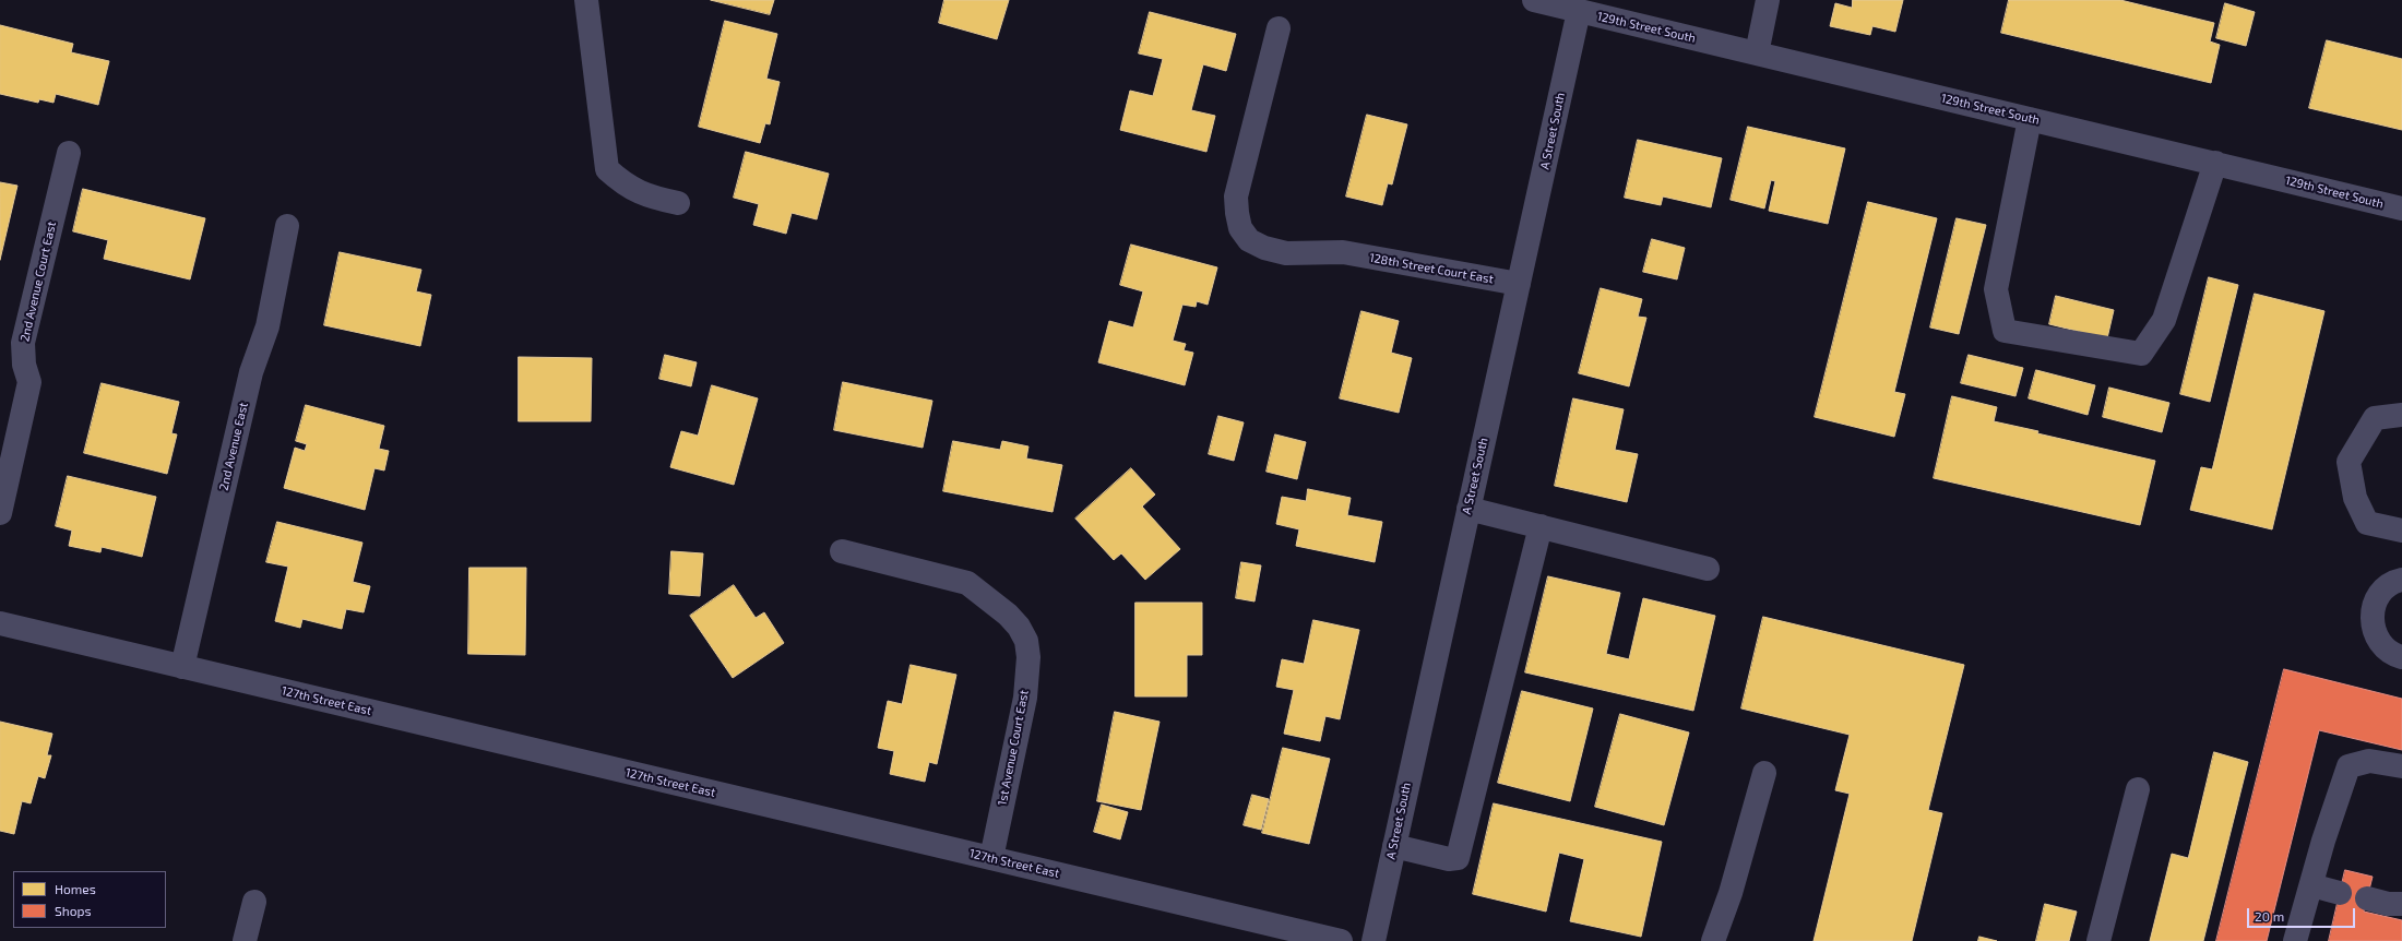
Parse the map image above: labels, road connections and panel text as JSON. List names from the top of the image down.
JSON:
{
  "streets": {
    "street": [
      "129th Street South",
      "A Street South",
      "128th Street Court East",
      "2nd Avenue Court East",
      "2nd Avenue East",
      "127th Street East",
      "1st Avenue Court East"
    ]
  },
  "crossings": [
    ["129th Street South", "A Street South"],
    ["A Street South", "128th Street Court East"],
    ["2nd Avenue East", "127th Street East"],
    ["127th Street East", "1st Avenue Court East"]
  ],
  "legend": ["Homes", "Shops"],
  "scale_bar": "20 m"
}
